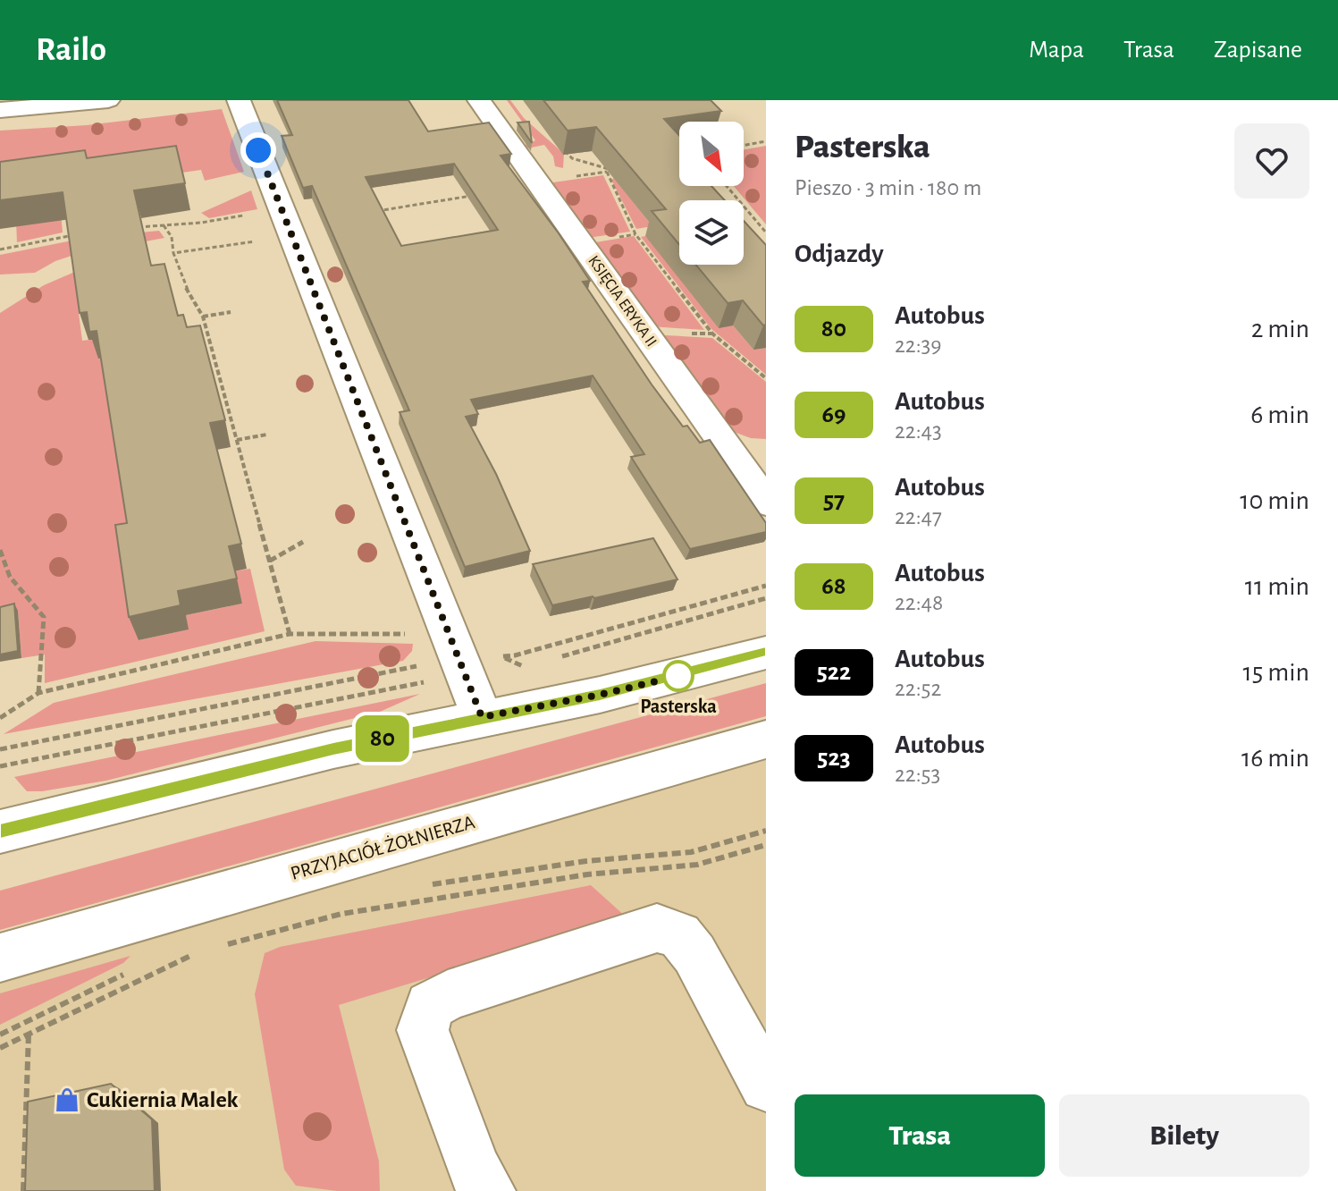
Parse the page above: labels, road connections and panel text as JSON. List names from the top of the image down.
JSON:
{
  "streets": {
    "street": ["KSIĘCIA ERYKA II", "PRZYJACIÓŁ ŻOŁNIERZA"]
  },
  "places": {
    "other": ["Pasterska"],
    "shop": ["Cukiernia Malek"]
  },
  "lines": ["bus line 80"],
  "north": "bottom right",
  "page": {
    "header": "Railo",
    "nav": ["Mapa", "Trasa", "Zapisane"],
    "on_map": "80",
    "heading": [
      ["Pasterska", "Pieszo · 3 min · 180 m"],
      "Odjazdy"
    ],
    "list": [
      {
        "mark": "80",
        "name": "Autobus",
        "note": "22:39",
        "value": "2 min"
      },
      {
        "mark": "69",
        "name": "Autobus",
        "note": "22:43",
        "value": "6 min"
      },
      {
        "mark": "57",
        "name": "Autobus",
        "note": "22:47",
        "value": "10 min"
      },
      {
        "mark": "68",
        "name": "Autobus",
        "note": "22:48",
        "value": "11 min"
      },
      {
        "mark": "522",
        "name": "Autobus",
        "note": "22:52",
        "value": "15 min"
      },
      {
        "mark": "523",
        "name": "Autobus",
        "note": "22:53",
        "value": "16 min"
      }
    ],
    "buttons": ["Trasa", "Bilety"]
  }
}
